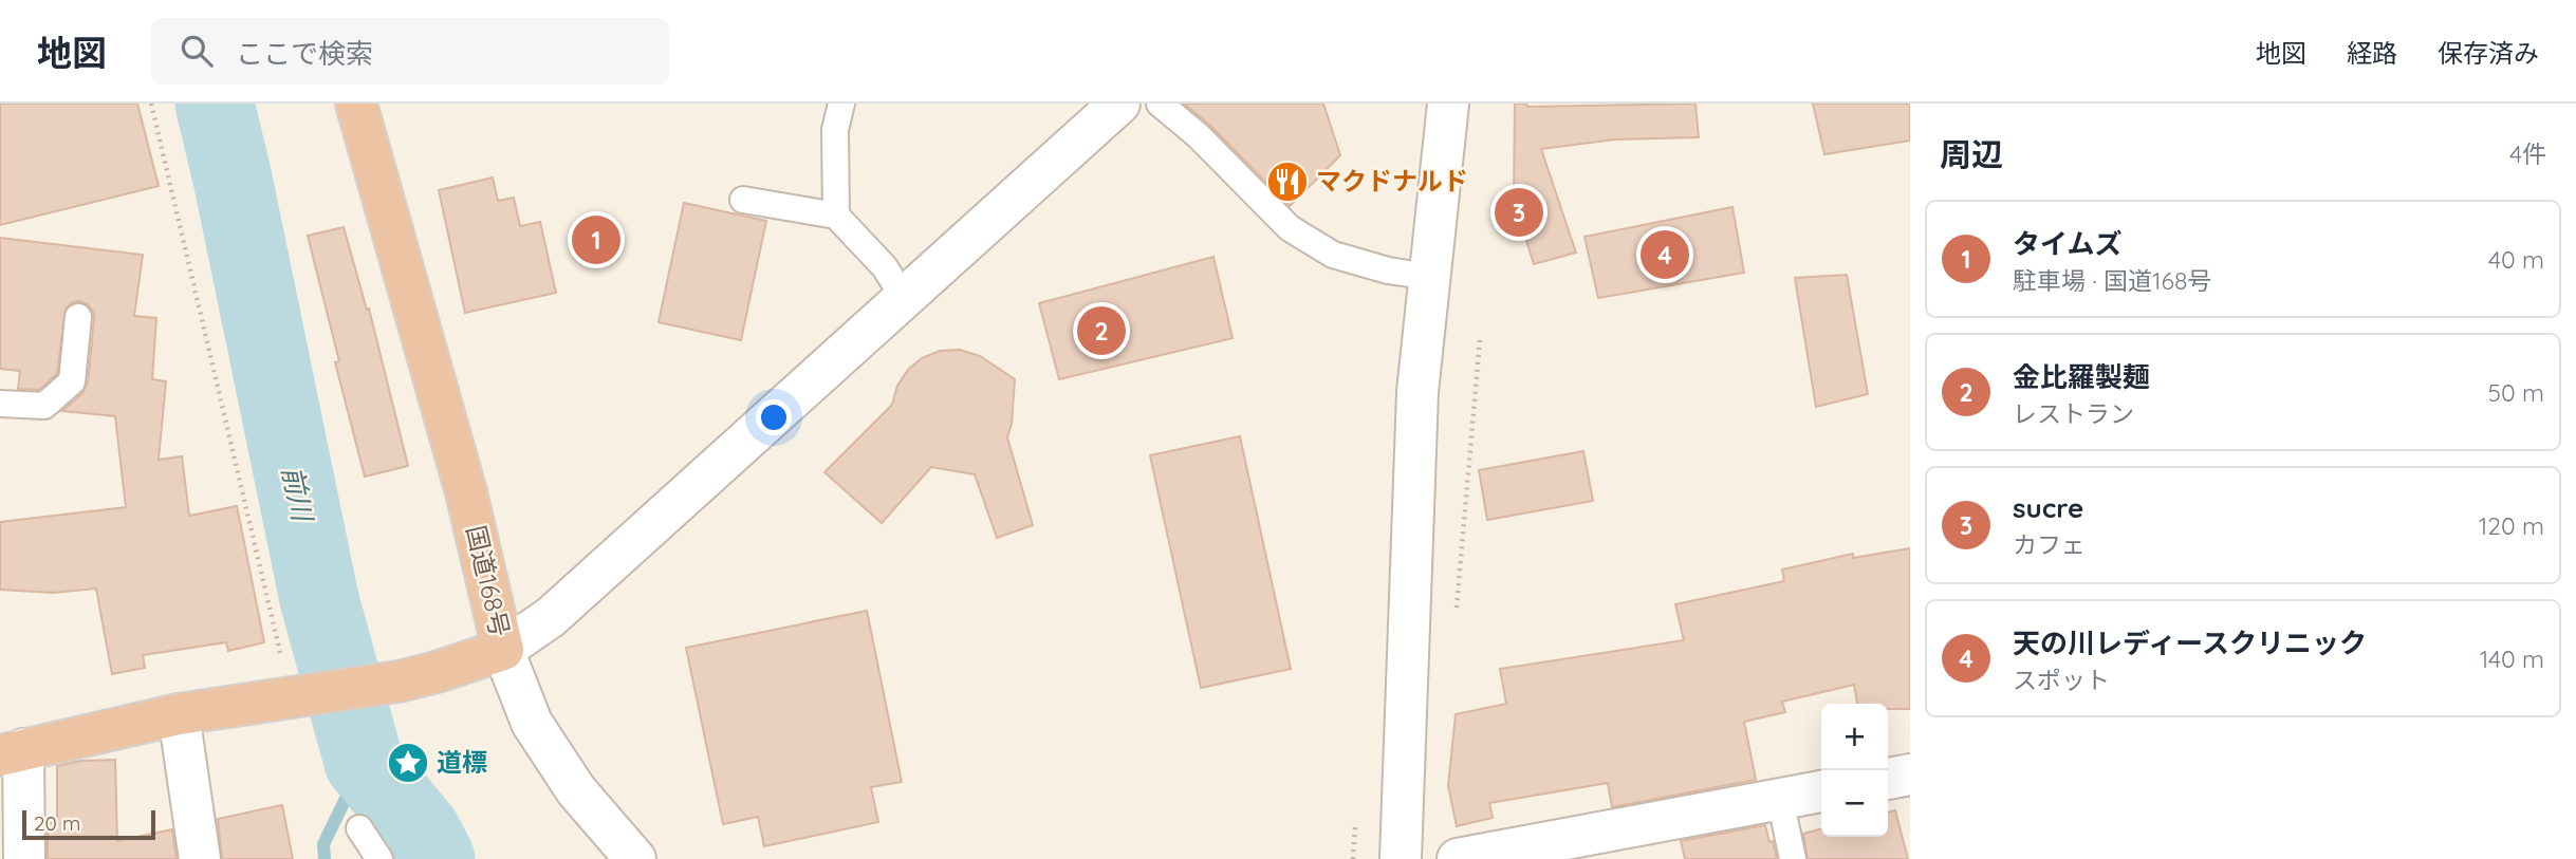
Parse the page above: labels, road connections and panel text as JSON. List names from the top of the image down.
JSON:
{
  "streets": {
    "highway": ["国道168号"]
  },
  "water": ["前川"],
  "places": {
    "restaurant": ["マクドナルド"],
    "place": ["道標"]
  },
  "scale_bar": "20 m",
  "page": {
    "header": "地図",
    "search": "ここで検索",
    "nav": ["地図", "経路", "保存済み"],
    "heading": ["周辺", "4件"],
    "pins": [
      "3",
      "1",
      "4",
      "2"
    ],
    "list": [
      {
        "mark": "1",
        "name": "タイムズ",
        "note": "駐車場 · 国道168号",
        "value": "40 m"
      },
      {
        "mark": "2",
        "name": "金比羅製麺",
        "note": "レストラン",
        "value": "50 m"
      },
      {
        "mark": "3",
        "name": "sucre",
        "note": "カフェ",
        "value": "120 m"
      },
      {
        "mark": "4",
        "name": "天の川レディースクリニック",
        "note": "スポット",
        "value": "140 m"
      }
    ],
    "map_buttons": ["+", "−"],
    "scale": "20 m"
  }
}
